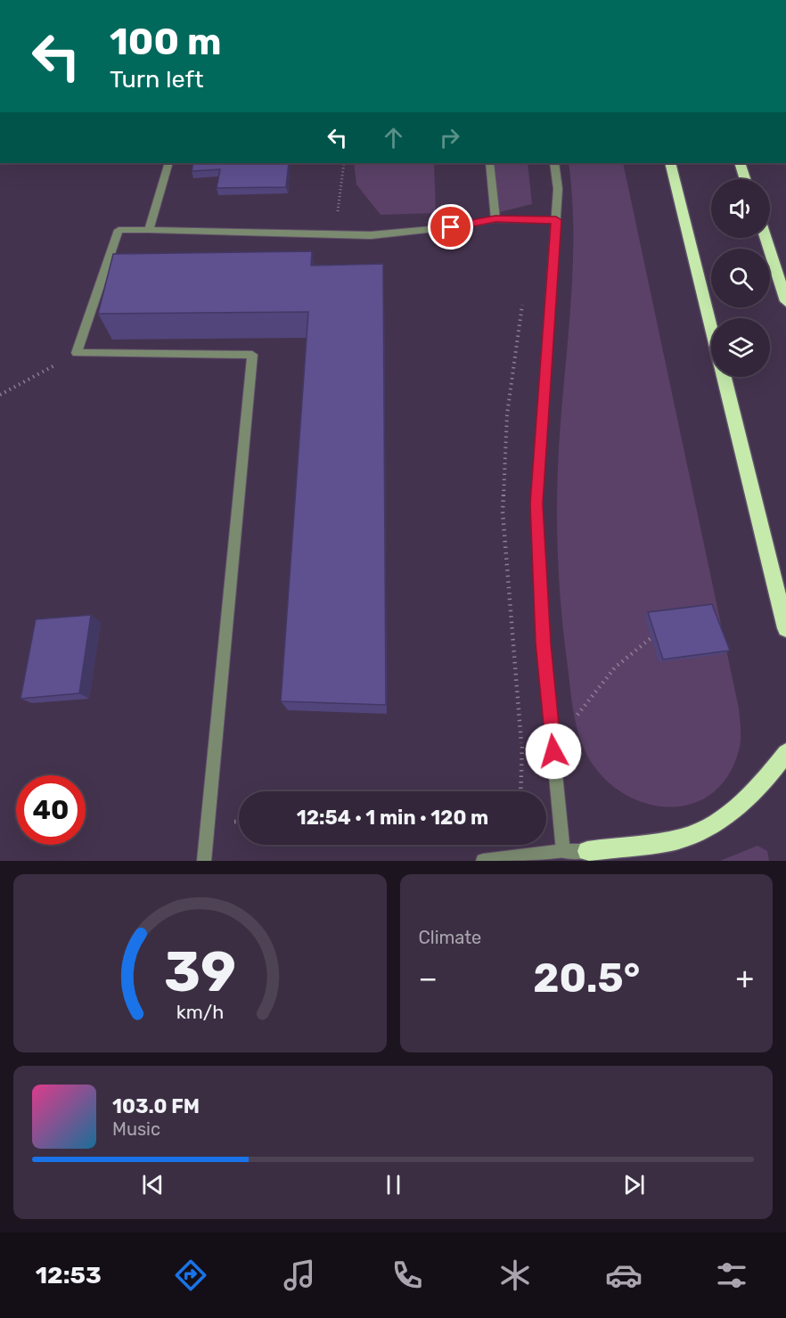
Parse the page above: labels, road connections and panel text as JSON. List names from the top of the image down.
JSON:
{
  "page": {
    "turn": ["100 m", "Turn left"],
    "limit": "40",
    "trip": "12:54 · 1 min · 120 m",
    "tile": "Climate",
    "heat": ["−", "20.5°", "+"],
    "song": ["103.0 FM", "Music"],
    "tabs": "12:53",
    "gauge": ["39", "km/h"]
  }
}
